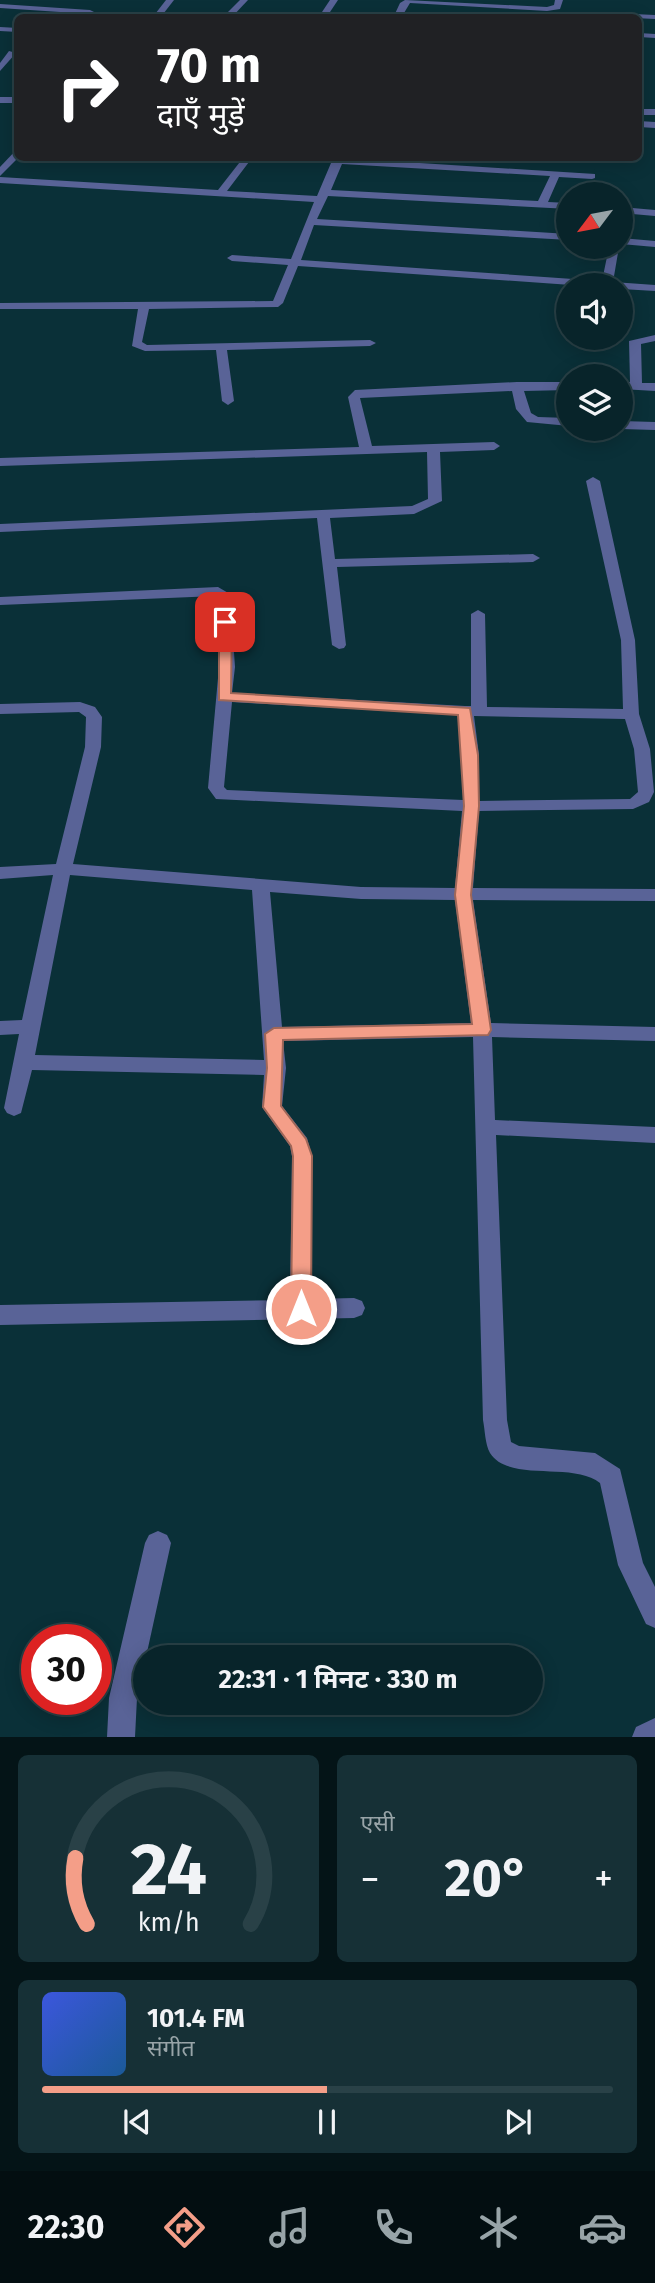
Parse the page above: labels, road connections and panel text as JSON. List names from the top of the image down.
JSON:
{
  "north": "bottom left",
  "page": {
    "turn": ["70 m", "दाएँ मुड़ें"],
    "limit": "30",
    "trip": "22:31 · 1 मिनट · 330 m",
    "tile": "एसी",
    "heat": ["−", "20°", "+"],
    "song": ["101.4 FM", "संगीत"],
    "tabs": "22:30",
    "gauge": ["24", "km/h"]
  }
}
